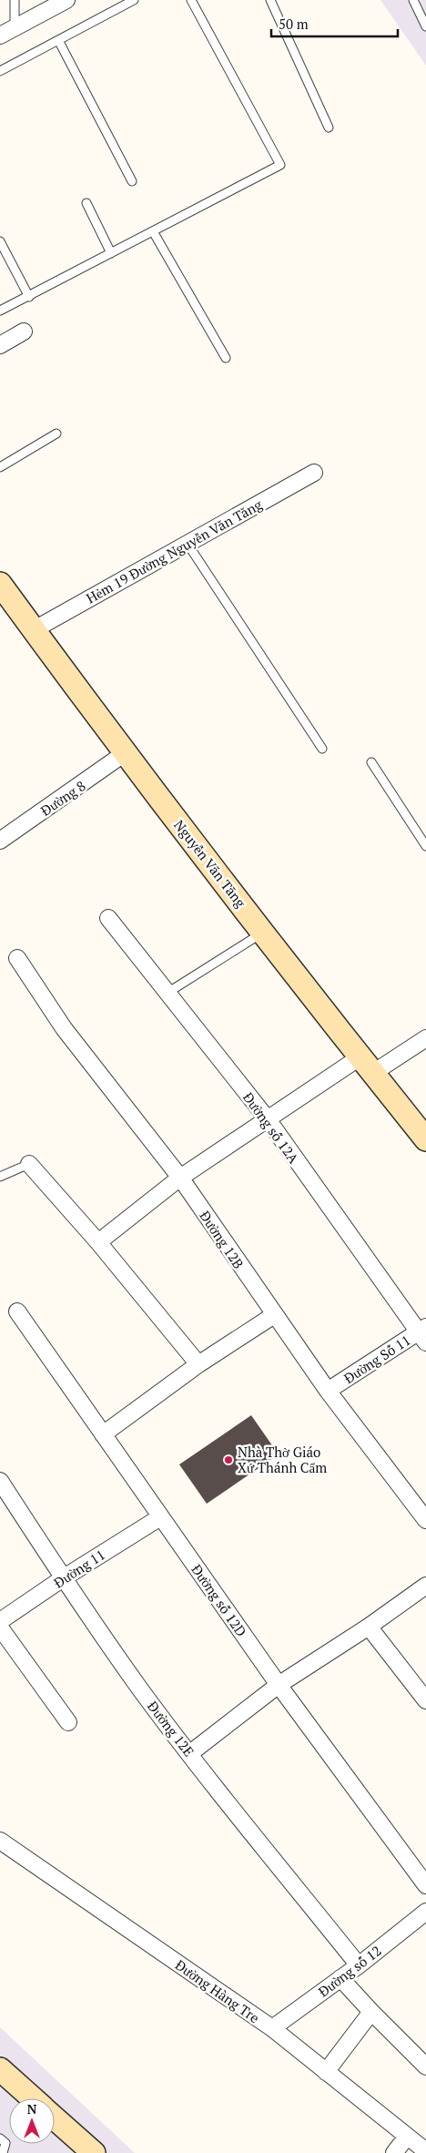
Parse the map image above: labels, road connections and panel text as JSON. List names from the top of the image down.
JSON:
{
  "streets": {
    "main road": ["Nguyễn Văn Tăng"],
    "street": [
      "Hẻm 19 Đường Nguyễn Văn Tăng",
      "Đường 8",
      "Đường số 12A",
      "Đường 12B",
      "Đường Số 11",
      "Đường 11",
      "Đường số 12D",
      "Đường 12E",
      "Đường số 12",
      "Đường Hàng Tre"
    ]
  },
  "crossings": [
    ["Hẻm 19 Đường Nguyễn Văn Tăng", "Nguyễn Văn Tăng"],
    ["Đường 8", "Nguyễn Văn Tăng"],
    ["Đường số 12A", "Đường Số 11"],
    ["Đường 12B", "Đường Số 11"],
    ["Đường 11", "Đường số 12D"],
    ["Đường 11", "Đường 12E"],
    ["Đường 12E", "Đường số 12"],
    ["Đường số 12", "Đường Hàng Tre"]
  ],
  "places": ["Nhà Thờ Giáo Xứ Thánh Cẩm"],
  "scale_bar": "50 m",
  "north": "top"
}
